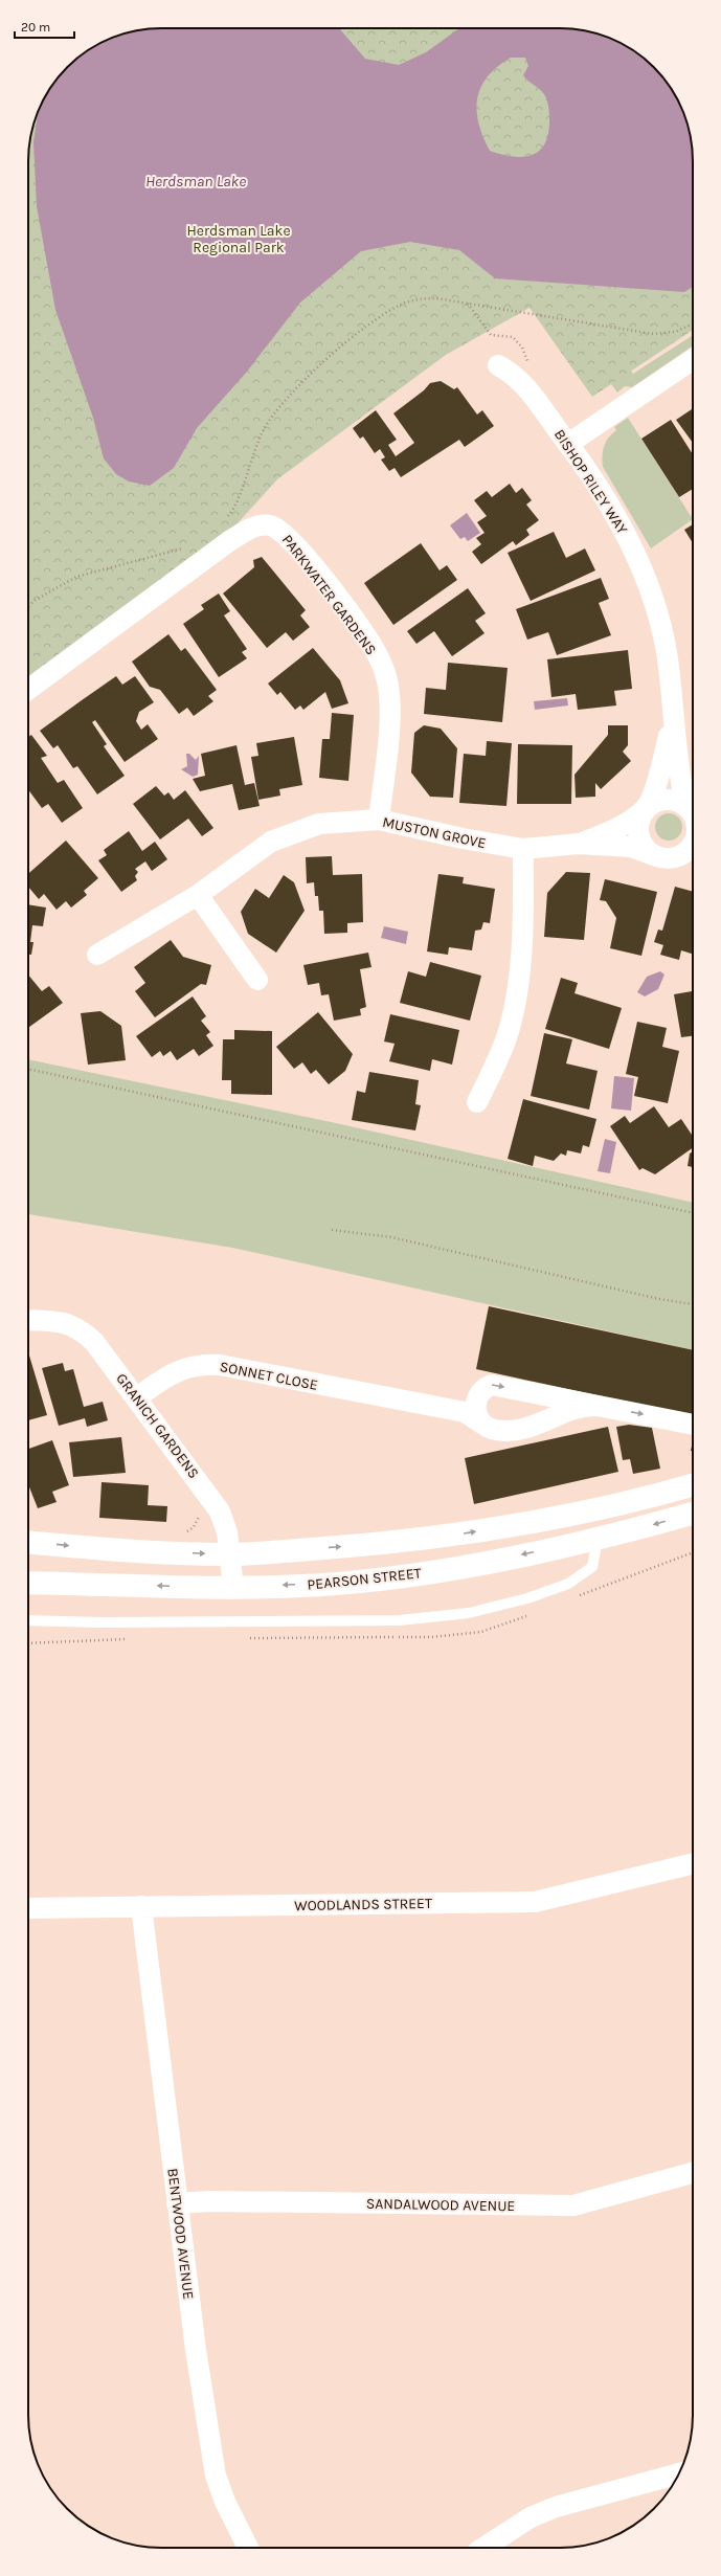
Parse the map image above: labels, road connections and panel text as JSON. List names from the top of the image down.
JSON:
{
  "streets": {
    "main road": ["PEARSON STREET"],
    "street": [
      "BISHOP RILEY WAY",
      "PARKWATER GARDENS",
      "MUSTON GROVE",
      "SONNET CLOSE",
      "GRANICH GARDENS",
      "WOODLANDS STREET",
      "SANDALWOOD AVENUE",
      "BENTWOOD AVENUE"
    ]
  },
  "crossings": [
    ["PARKWATER GARDENS", "MUSTON GROVE"],
    ["SONNET CLOSE", "GRANICH GARDENS"],
    ["GRANICH GARDENS", "PEARSON STREET"],
    ["WOODLANDS STREET", "BENTWOOD AVENUE"],
    ["SANDALWOOD AVENUE", "BENTWOOD AVENUE"]
  ],
  "water": ["Herdsman Lake"],
  "parks": ["Herdsman Lake Regional Park"],
  "scale_bar": "20 m"
}
